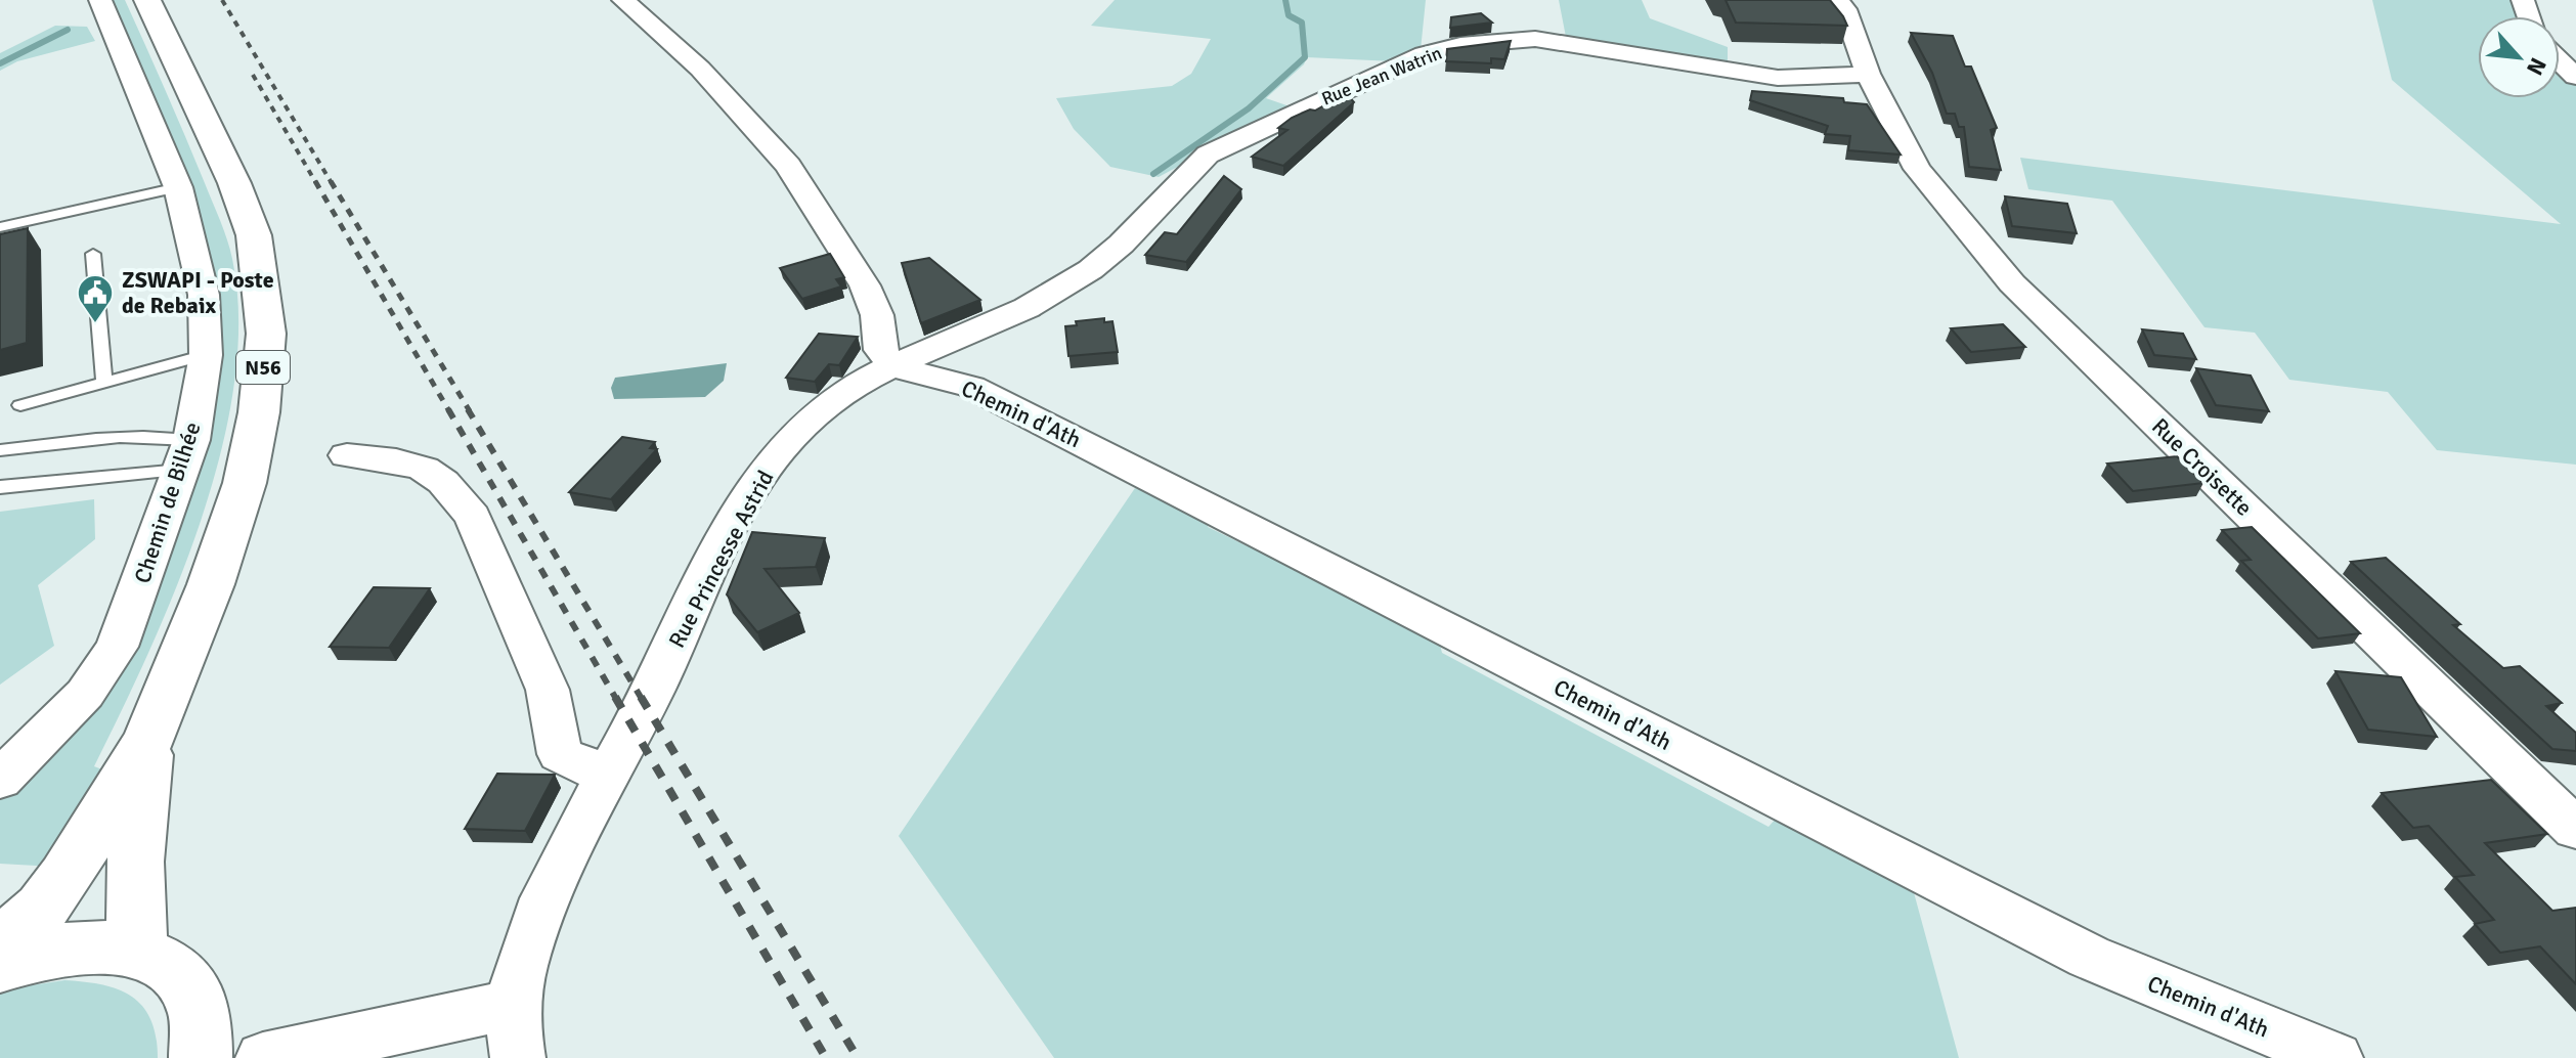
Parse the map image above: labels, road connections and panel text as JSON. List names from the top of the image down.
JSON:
{
  "streets": {
    "highway": ["N56"],
    "street": [
      "Rue Jean Watrin",
      "Chemin d'Ath",
      "Rue Croisette",
      "Chemin de Bilhée",
      "Rue Princesse Astrid"
    ]
  },
  "crossings": [
    ["Rue Jean Watrin", "Chemin d'Ath"],
    ["Rue Jean Watrin", "Rue Croisette"],
    ["Rue Jean Watrin", "Rue Princesse Astrid"],
    ["Chemin d'Ath", "Rue Princesse Astrid"]
  ],
  "places": {
    "public building": ["ZSWAPI - Poste de Rebaix"]
  },
  "north": "bottom right"
}
